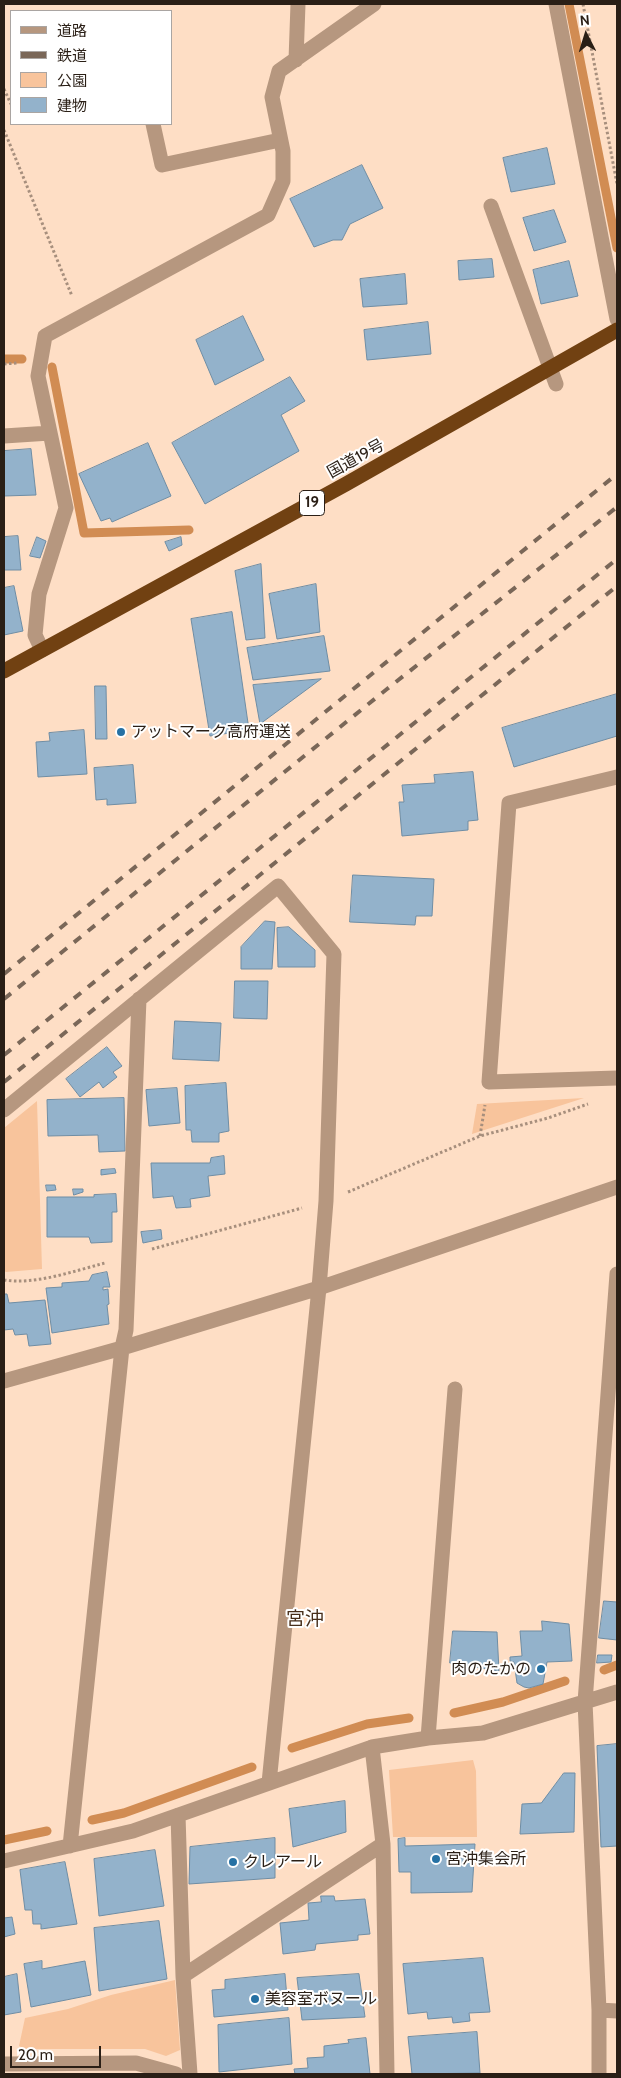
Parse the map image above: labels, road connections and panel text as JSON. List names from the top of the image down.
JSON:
{
  "streets": {
    "highway": ["国道19号", "19"]
  },
  "districts": ["宮沖"],
  "places": [
    "アットマーク高府運送",
    "肉のたかの",
    "宮沖集会所",
    "クレアール",
    "美容室ボヌール"
  ],
  "legend": [
    "道路",
    "鉄道",
    "公園",
    "建物"
  ],
  "scale_bar": "20 m",
  "north": "top"
}
